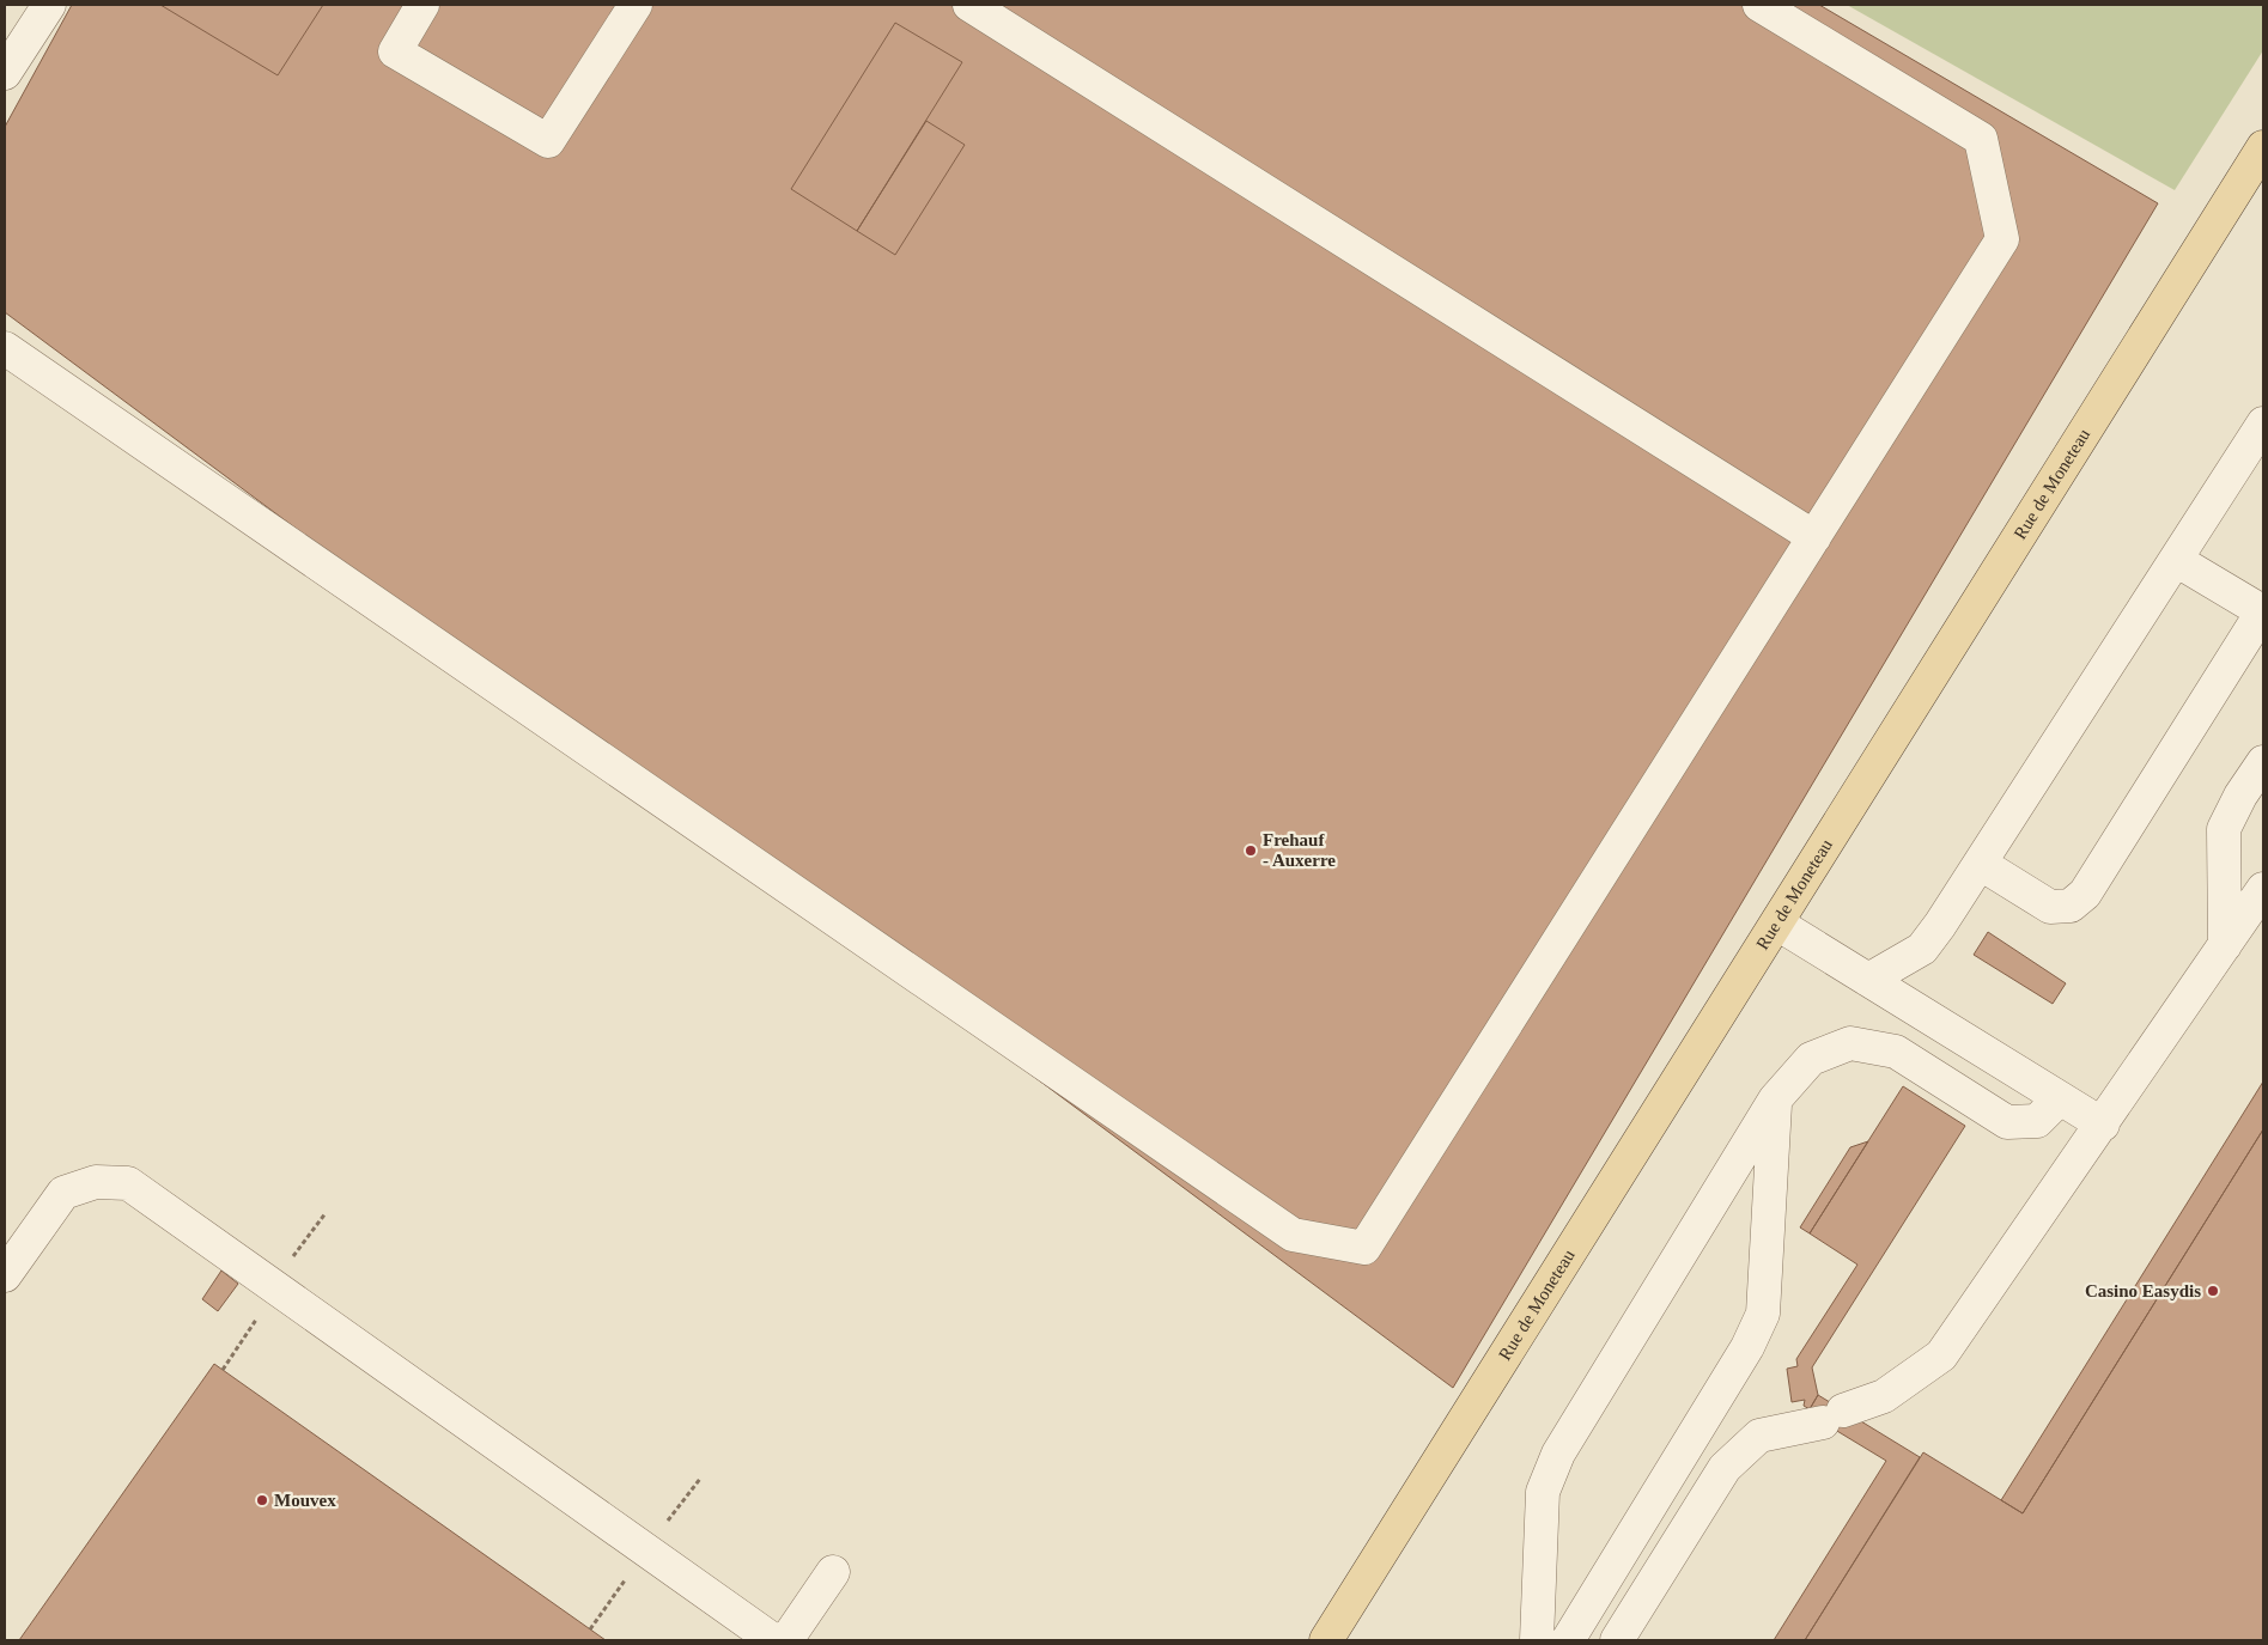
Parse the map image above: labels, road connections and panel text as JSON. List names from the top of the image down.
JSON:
{
  "streets": {
    "main road": ["Rue de Moneteau"]
  },
  "places": ["Frehauf - Auxerre", "Casino Easydis", "Mouvex"]
}
